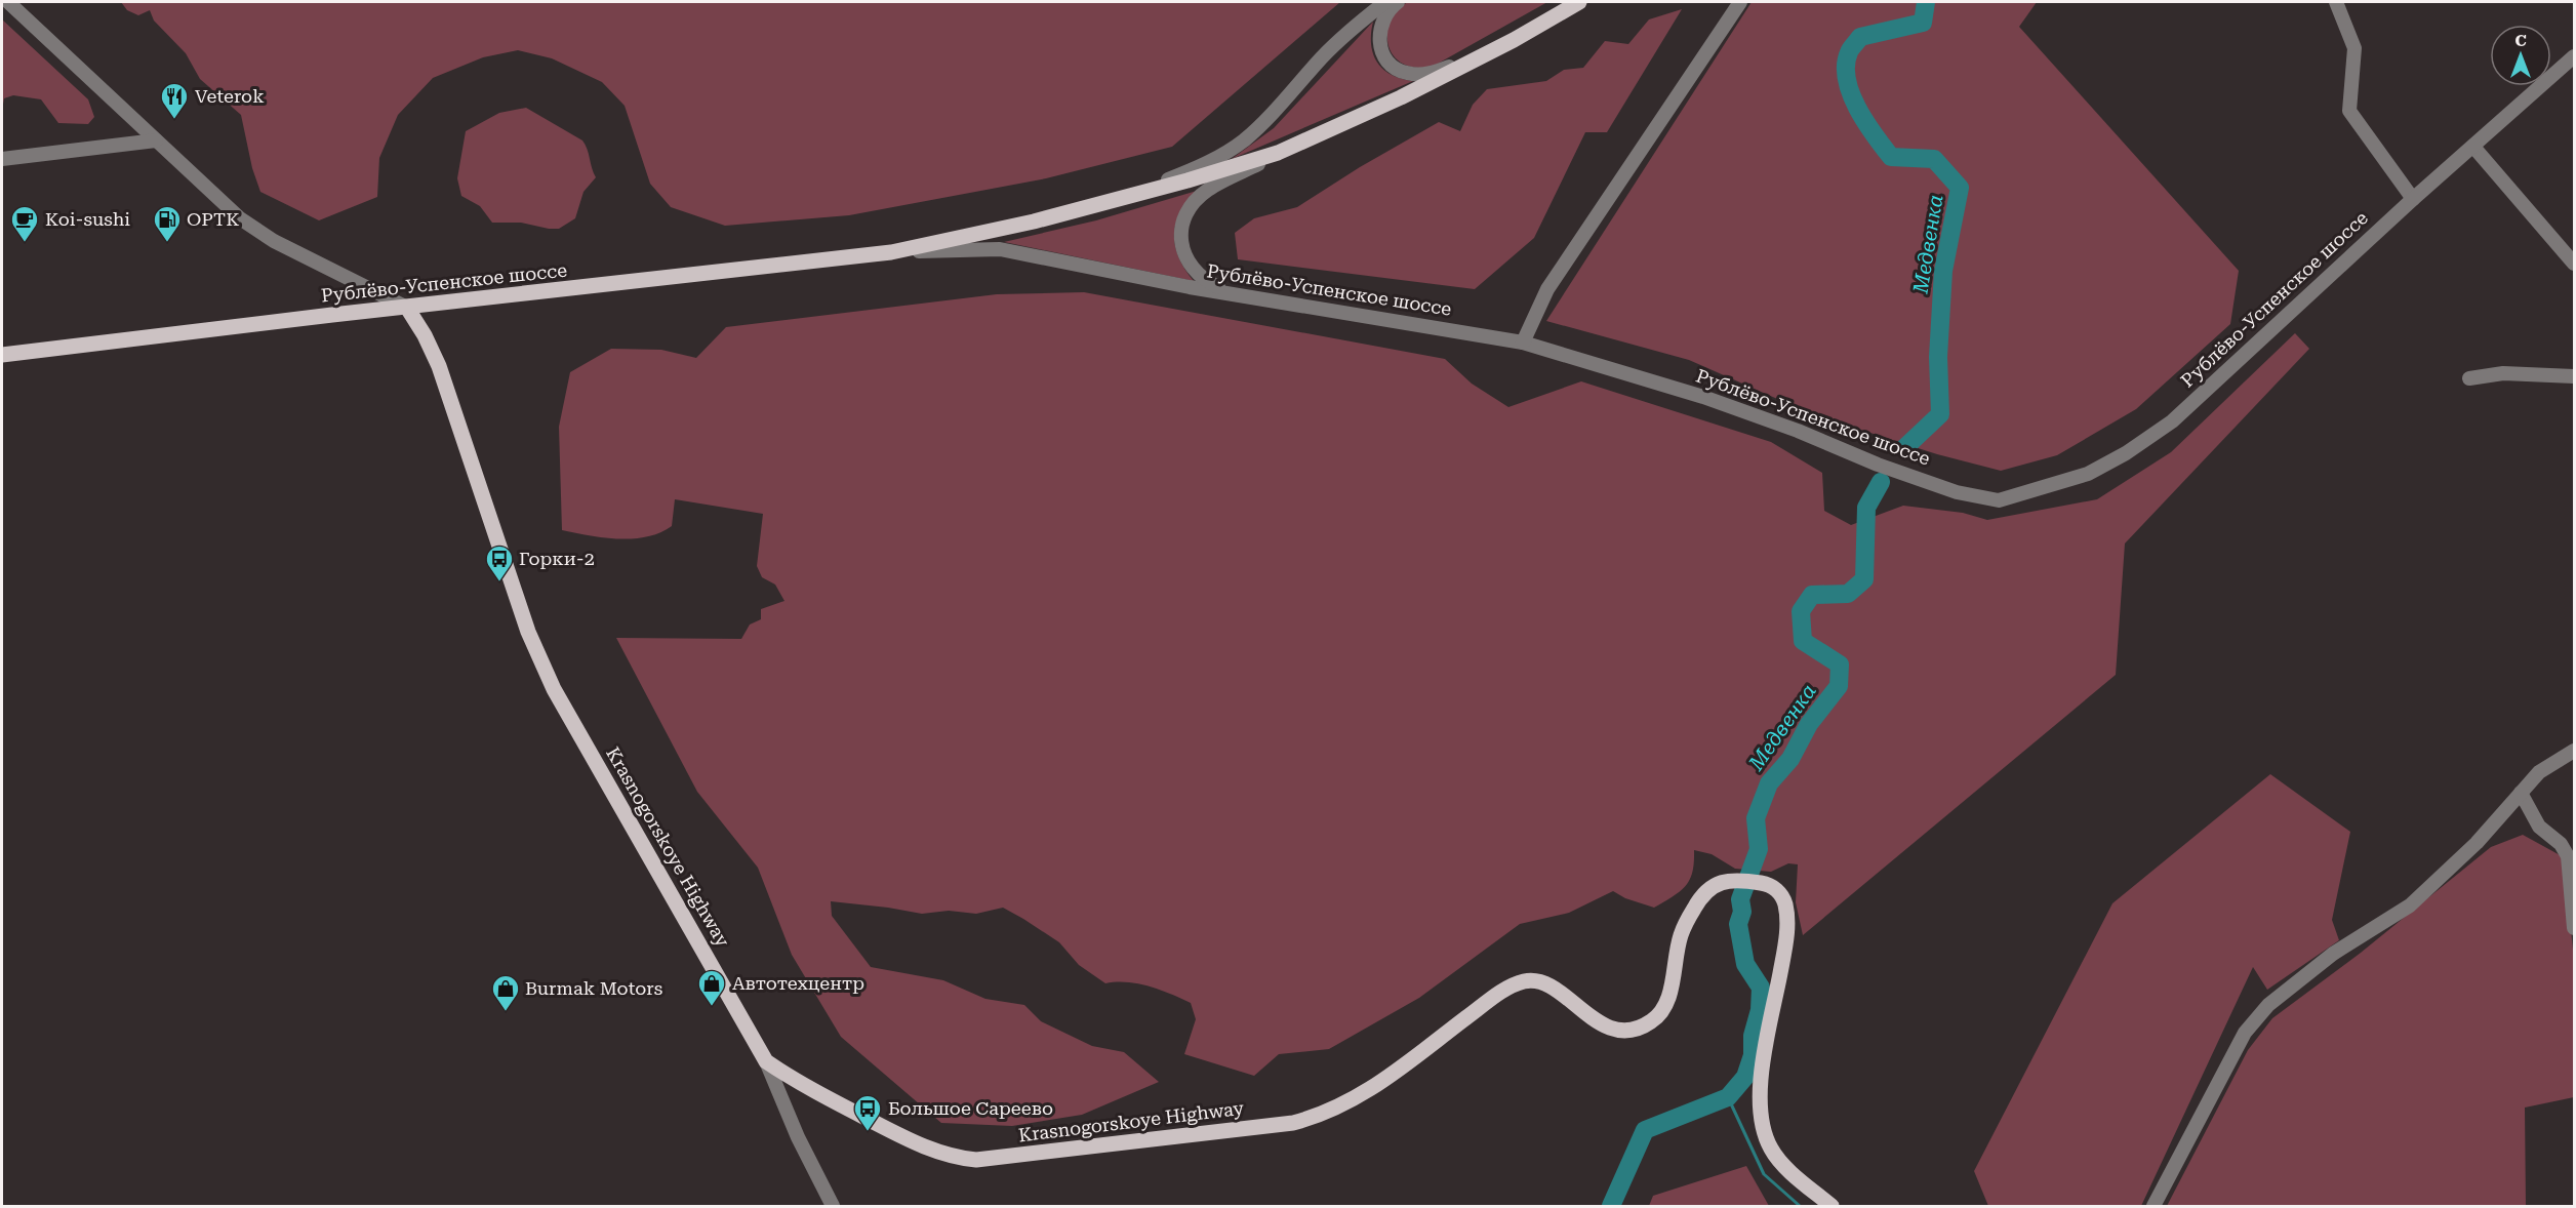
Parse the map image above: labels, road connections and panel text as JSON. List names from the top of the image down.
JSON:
{
  "streets": {
    "main road": ["Рублёво-Успенское шоссе", "Krasnogorskoye Highway"]
  },
  "crossings": [
    ["Рублёво-Успенское шоссе", "Krasnogorskoye Highway"]
  ],
  "water": ["Медвенка"],
  "places": {
    "restaurant": ["Veterok"],
    "cafe": ["Koi-sushi"],
    "fuel station": ["ОРТК"],
    "bus stop": ["Горки-2", "Большое Сареево"],
    "shop": ["Автотехцентр", "Burmak Motors"]
  },
  "north": "top"
}
